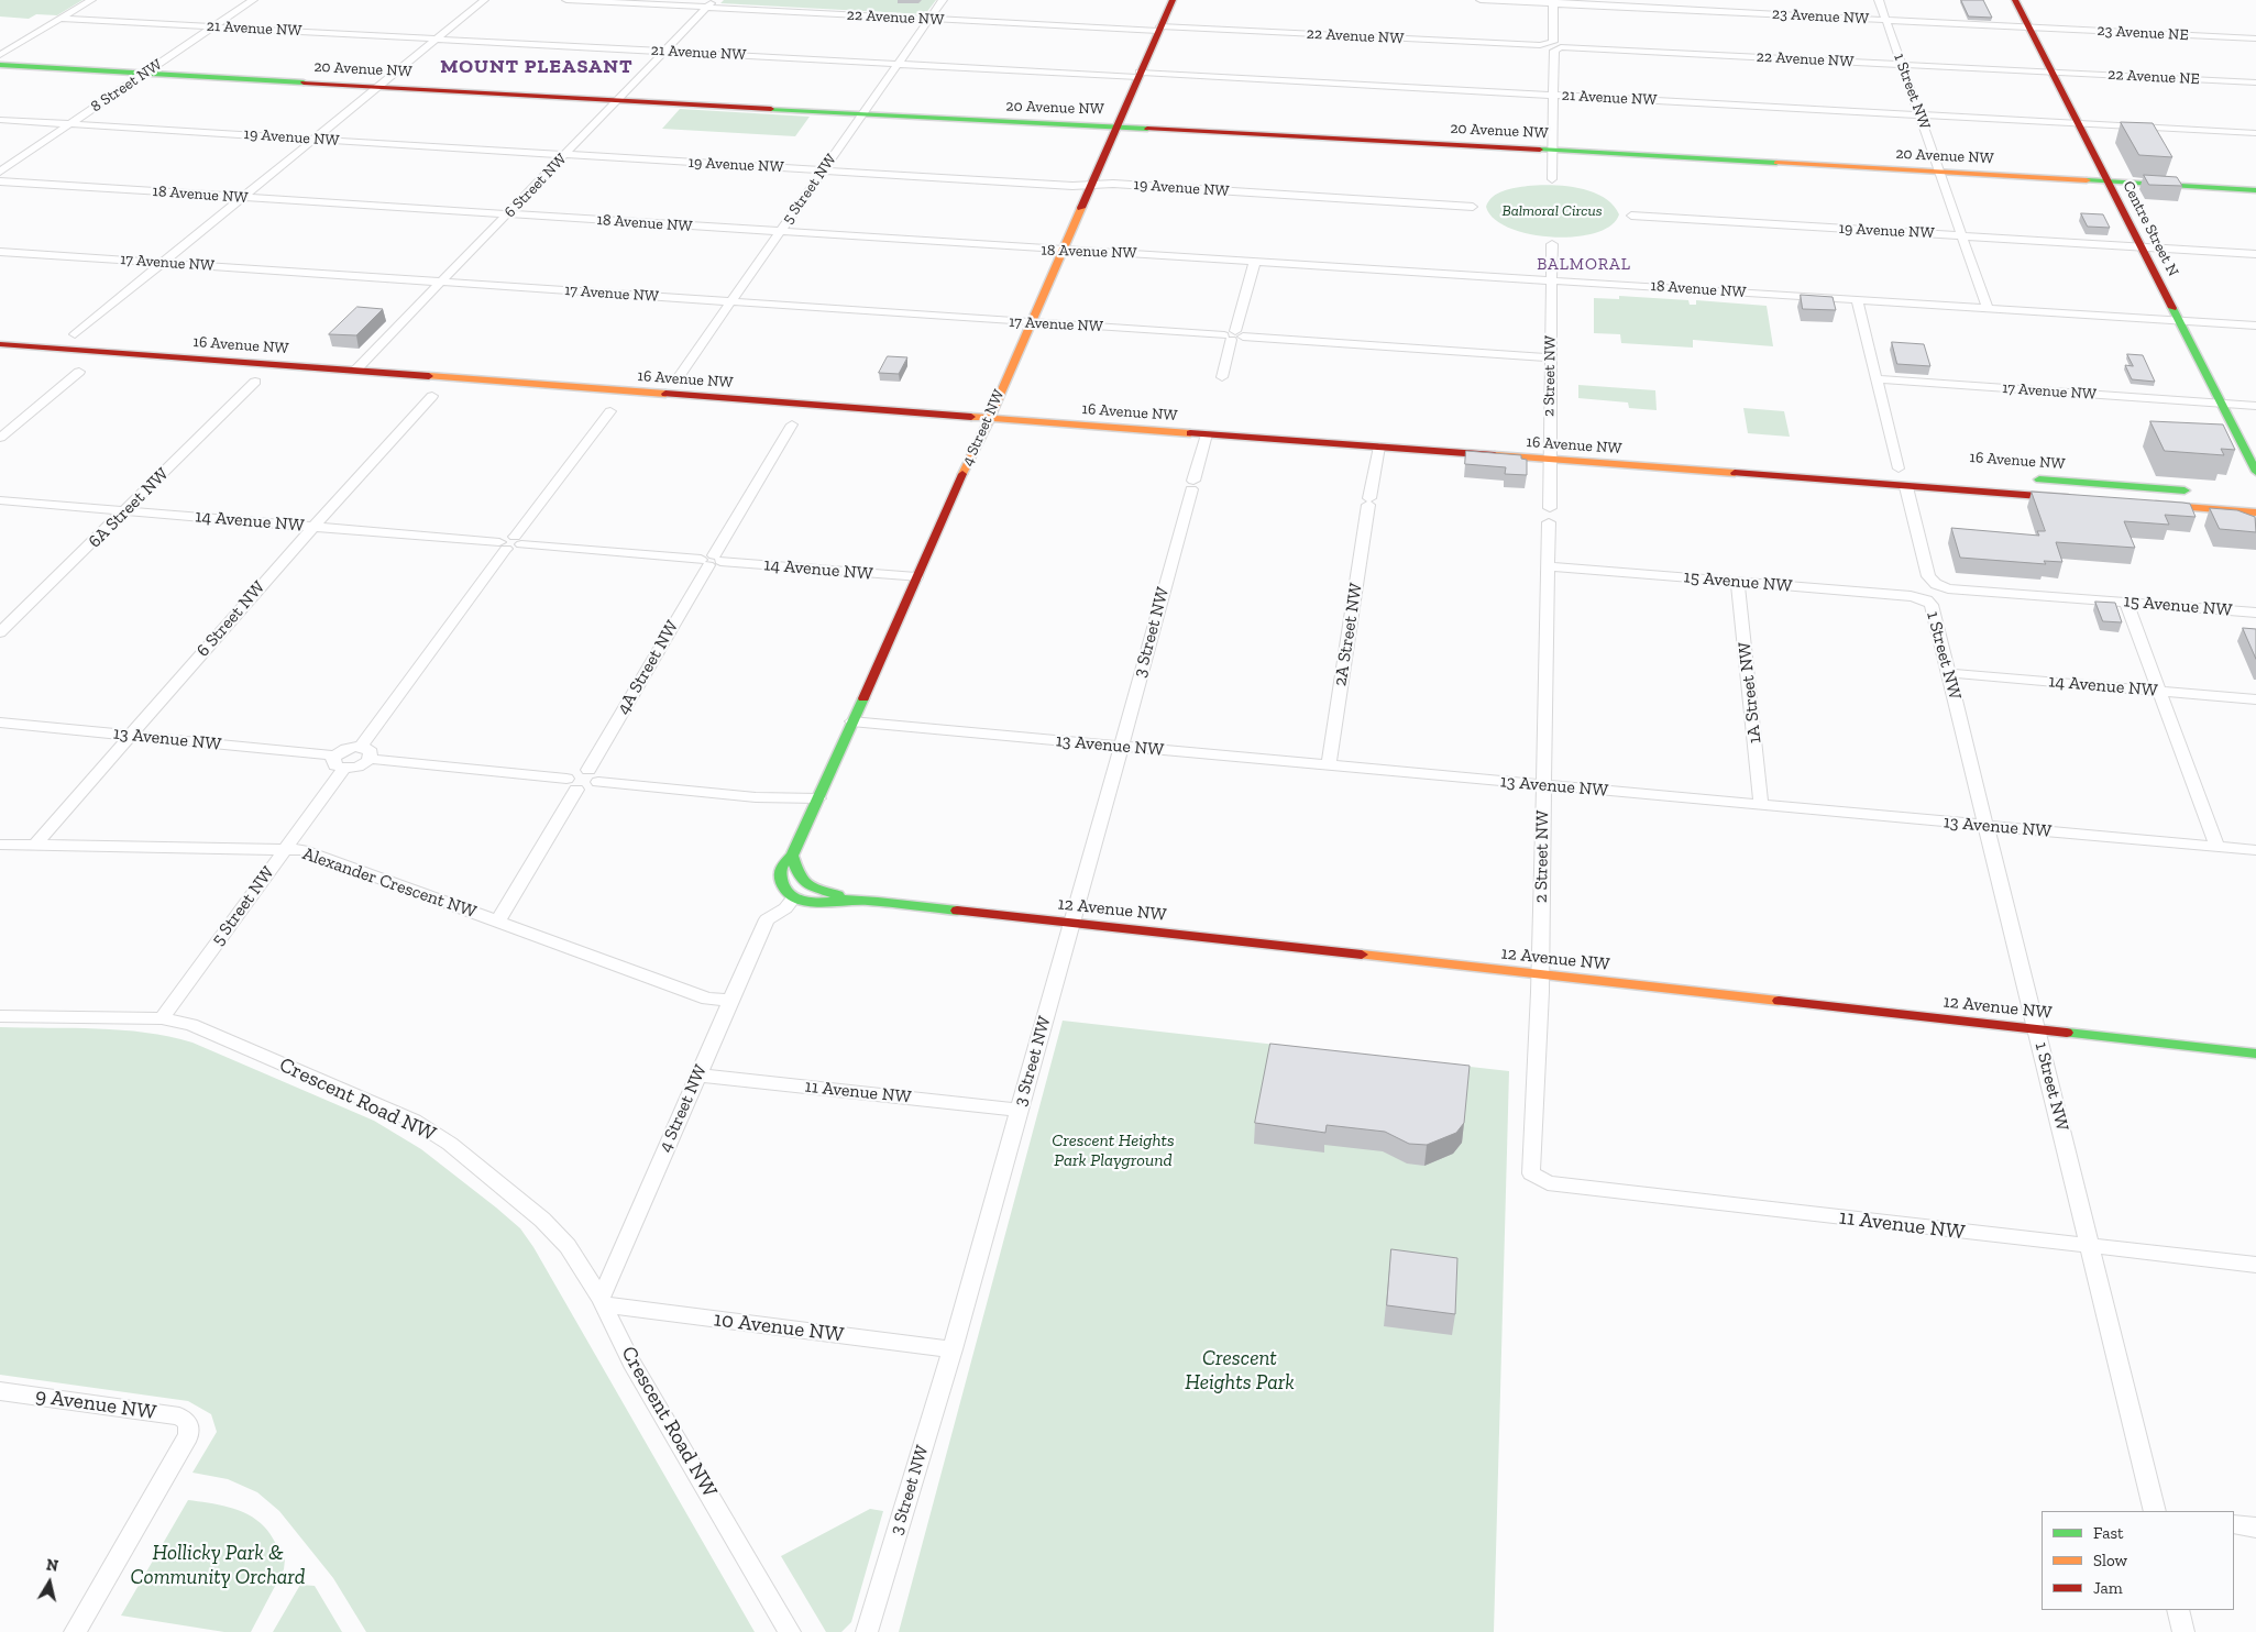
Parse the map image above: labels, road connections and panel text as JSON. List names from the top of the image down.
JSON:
{
  "streets": {
    "main road": [
      "20 Avenue NW",
      "Centre Street N",
      "16 Avenue NW",
      "4 Street NW",
      "12 Avenue NW"
    ],
    "street": [
      "23 Avenue NW",
      "22 Avenue NW",
      "21 Avenue NW",
      "23 Avenue NE",
      "22 Avenue NE",
      "8 Street NW",
      "1 Street NW",
      "19 Avenue NW",
      "6 Street NW",
      "5 Street NW",
      "18 Avenue NW",
      "17 Avenue NW",
      "2 Street NW",
      "6A Street NW",
      "14 Avenue NW",
      "15 Avenue NW",
      "3 Street NW",
      "2A Street NW",
      "4A Street NW",
      "1A Street NW",
      "13 Avenue NW",
      "Alexander Crescent NW",
      "11 Avenue NW",
      "Crescent Road NW",
      "10 Avenue NW",
      "9 Avenue NW"
    ]
  },
  "crossings": [
    ["23 Avenue NW", "22 Avenue NW"],
    ["23 Avenue NW", "23 Avenue NE"],
    ["23 Avenue NW", "1 Street NW"],
    ["23 Avenue NW", "Centre Street N"],
    ["22 Avenue NW", "21 Avenue NW"],
    ["22 Avenue NW", "22 Avenue NE"],
    ["22 Avenue NW", "1 Street NW"],
    ["22 Avenue NW", "6 Street NW"],
    ["22 Avenue NW", "5 Street NW"],
    ["22 Avenue NW", "Centre Street N"],
    ["22 Avenue NW", "4 Street NW"],
    ["21 Avenue NW", "8 Street NW"],
    ["21 Avenue NW", "1 Street NW"],
    ["21 Avenue NW", "6 Street NW"],
    ["21 Avenue NW", "5 Street NW"],
    ["21 Avenue NW", "Centre Street N"],
    ["21 Avenue NW", "4 Street NW"],
    ["23 Avenue NE", "Centre Street N"],
    ["20 Avenue NW", "8 Street NW"],
    ["20 Avenue NW", "1 Street NW"],
    ["20 Avenue NW", "6 Street NW"],
    ["20 Avenue NW", "5 Street NW"],
    ["20 Avenue NW", "Centre Street N"],
    ["20 Avenue NW", "4 Street NW"],
    ["22 Avenue NE", "Centre Street N"],
    ["8 Street NW", "19 Avenue NW"],
    ["1 Street NW", "19 Avenue NW"],
    ["1 Street NW", "18 Avenue NW"],
    ["1 Street NW", "16 Avenue NW"],
    ["1 Street NW", "14 Avenue NW"],
    ["1 Street NW", "15 Avenue NW"],
    ["1 Street NW", "13 Avenue NW"],
    ["1 Street NW", "12 Avenue NW"],
    ["1 Street NW", "11 Avenue NW"],
    ["19 Avenue NW", "6 Street NW"],
    ["19 Avenue NW", "5 Street NW"],
    ["19 Avenue NW", "Centre Street N"],
    ["19 Avenue NW", "4 Street NW"],
    ["6 Street NW", "18 Avenue NW"],
    ["6 Street NW", "17 Avenue NW"],
    ["6 Street NW", "16 Avenue NW"],
    ["6 Street NW", "14 Avenue NW"],
    ["6 Street NW", "13 Avenue NW"],
    ["6 Street NW", "Alexander Crescent NW"],
    ["5 Street NW", "18 Avenue NW"],
    ["5 Street NW", "17 Avenue NW"],
    ["5 Street NW", "13 Avenue NW"],
    ["5 Street NW", "Alexander Crescent NW"],
    ["5 Street NW", "Crescent Road NW"],
    ["18 Avenue NW", "Centre Street N"],
    ["18 Avenue NW", "2 Street NW"],
    ["18 Avenue NW", "4 Street NW"],
    ["Centre Street N", "17 Avenue NW"],
    ["17 Avenue NW", "2 Street NW"],
    ["17 Avenue NW", "4 Street NW"],
    ["16 Avenue NW", "2 Street NW"],
    ["16 Avenue NW", "4 Street NW"],
    ["16 Avenue NW", "3 Street NW"],
    ["16 Avenue NW", "2A Street NW"],
    ["2 Street NW", "15 Avenue NW"],
    ["2 Street NW", "13 Avenue NW"],
    ["2 Street NW", "12 Avenue NW"],
    ["2 Street NW", "11 Avenue NW"],
    ["4 Street NW", "14 Avenue NW"],
    ["4 Street NW", "13 Avenue NW"],
    ["4 Street NW", "Alexander Crescent NW"],
    ["4 Street NW", "12 Avenue NW"],
    ["4 Street NW", "11 Avenue NW"],
    ["4 Street NW", "Crescent Road NW"],
    ["4 Street NW", "10 Avenue NW"],
    ["6A Street NW", "14 Avenue NW"],
    ["14 Avenue NW", "4A Street NW"],
    ["15 Avenue NW", "1A Street NW"],
    ["3 Street NW", "13 Avenue NW"],
    ["3 Street NW", "12 Avenue NW"],
    ["3 Street NW", "11 Avenue NW"],
    ["3 Street NW", "10 Avenue NW"],
    ["2A Street NW", "13 Avenue NW"],
    ["1A Street NW", "13 Avenue NW"],
    ["Crescent Road NW", "10 Avenue NW"]
  ],
  "districts": ["MOUNT PLEASANT", "BALMORAL"],
  "parks": [
    "Balmoral Circus",
    "Crescent Heights Park Playground",
    "Crescent Heights Park",
    "Hollicky Park & Community Orchard"
  ],
  "legend": ["Fast", "Slow", "Jam"],
  "north": "top"
}
